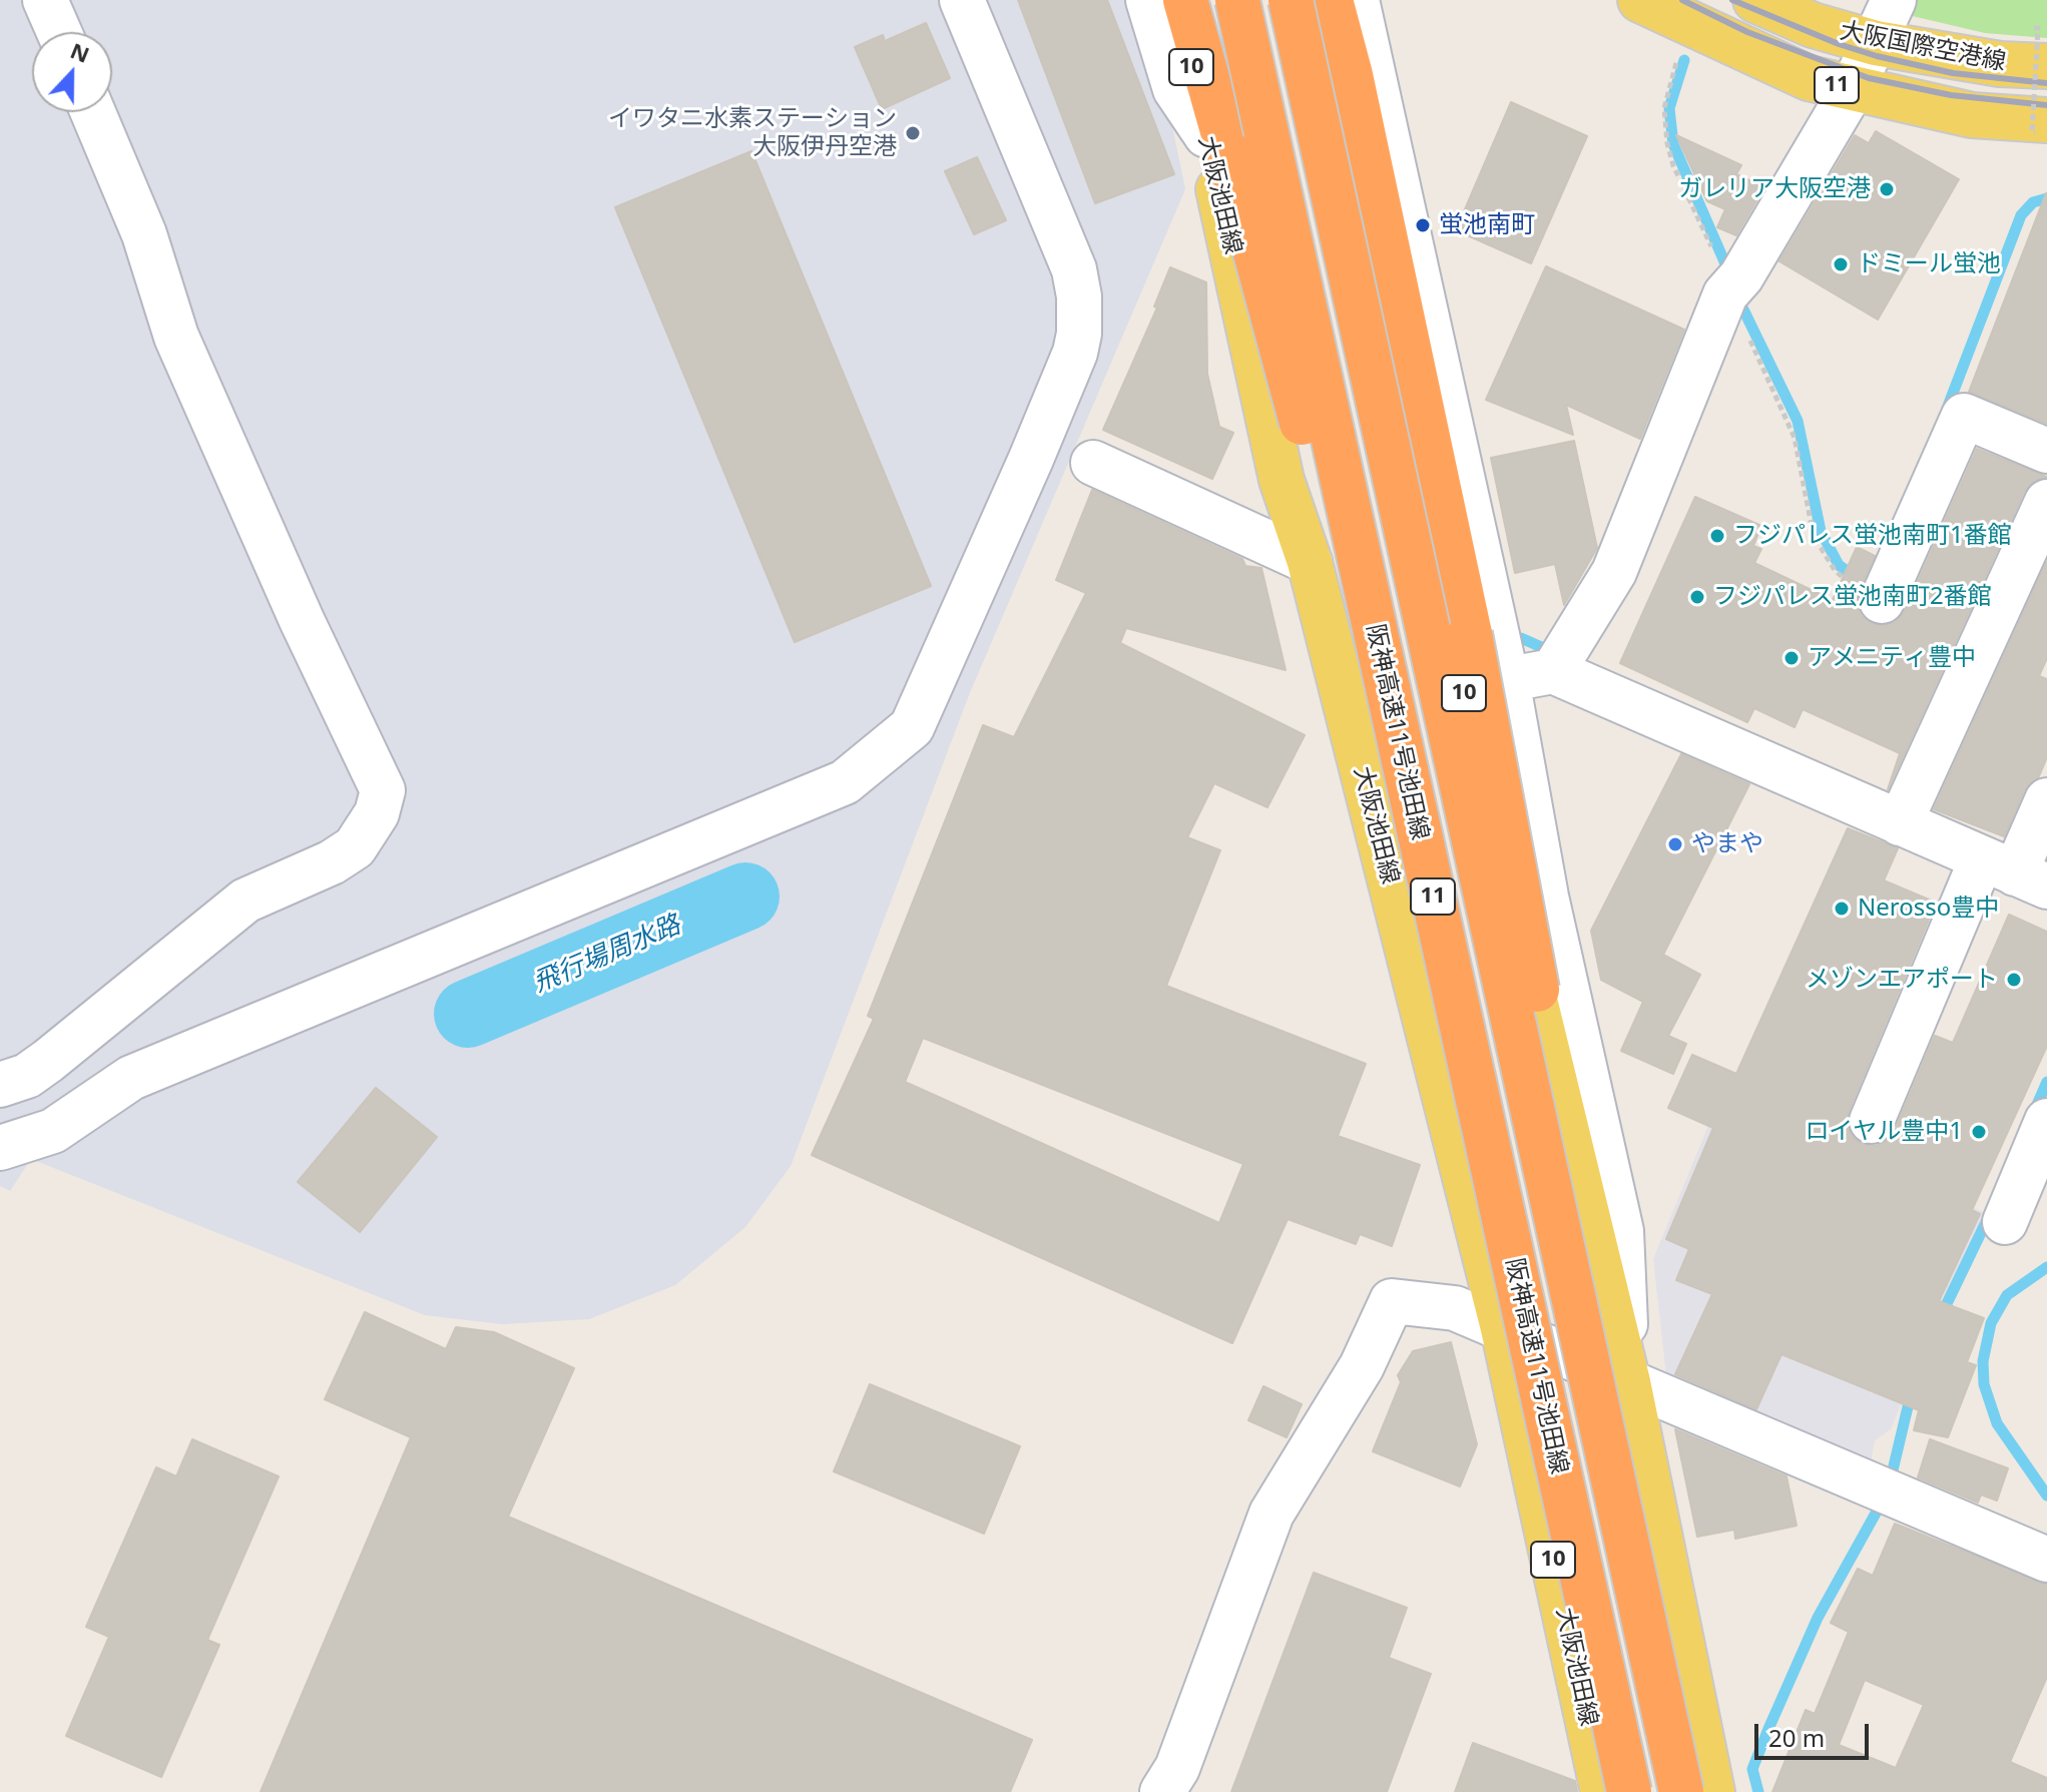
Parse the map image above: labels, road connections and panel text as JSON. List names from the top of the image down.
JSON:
{
  "streets": {
    "highway": ["11", "阪神高速11号池田線"],
    "main road": ["大阪国際空港線", "10", "大阪池田線"]
  },
  "crossings": [
    ["11", "阪神高速11号池田線"]
  ],
  "water": ["飛行場周水路"],
  "places": [
    "イワタニ水素ステーション 大阪伊丹空港",
    "ガレリア大阪空港",
    "蛍池南町",
    "ドミール蛍池",
    "フジパレス蛍池南町1番館",
    "フジパレス蛍池南町2番館",
    "アメニティ豊中",
    "やまや",
    "Nerosso豊中",
    "メゾンエアポート",
    "ロイヤル豊中1"
  ],
  "scale_bar": "20 m",
  "north": "top"
}
